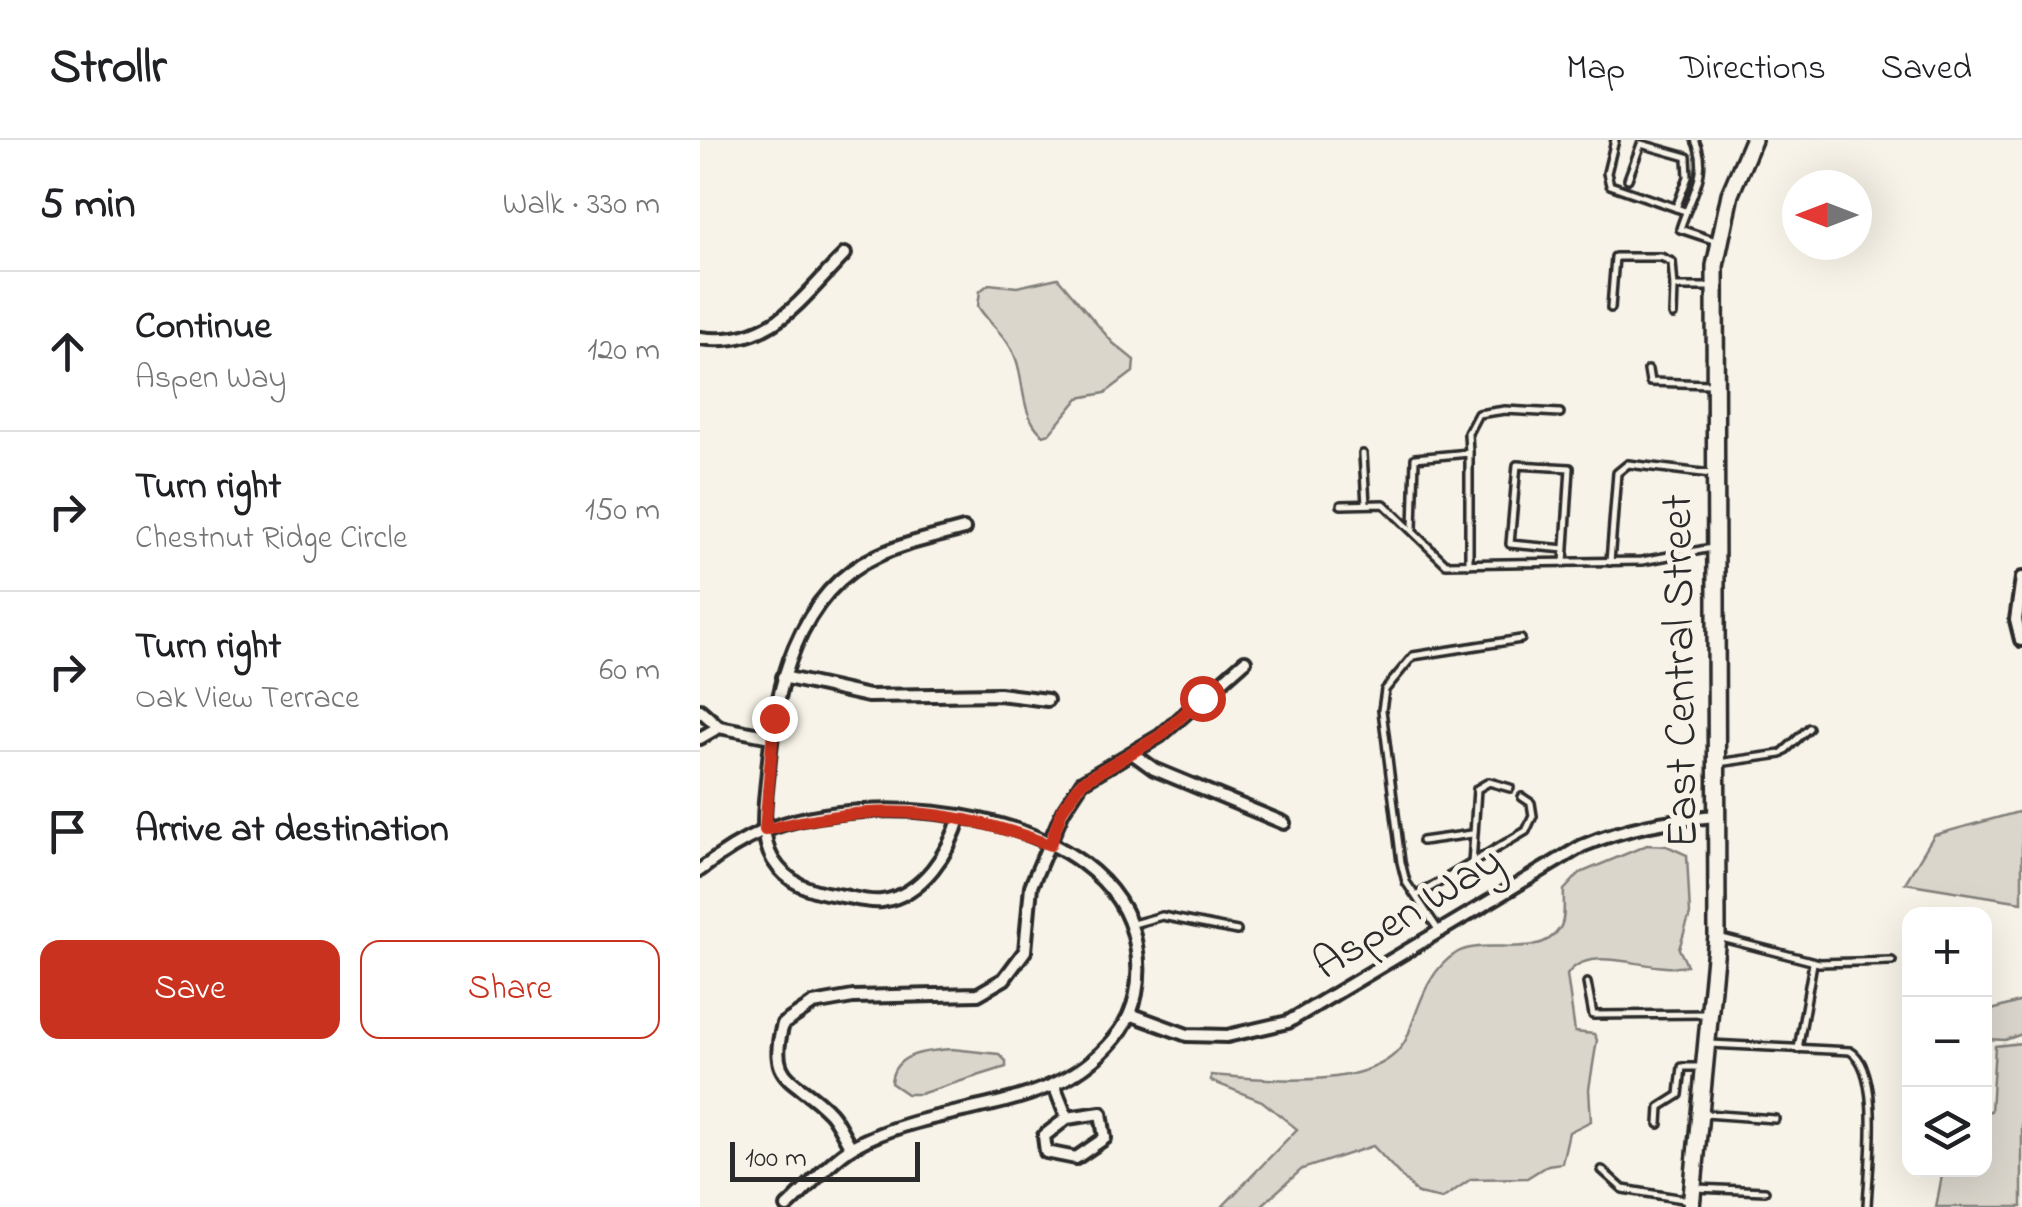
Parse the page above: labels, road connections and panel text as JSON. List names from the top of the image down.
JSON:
{
  "streets": {
    "main road": ["East Central Street"],
    "street": ["Aspen Way"]
  },
  "crossings": [
    ["East Central Street", "Aspen Way"]
  ],
  "scale_bar": "100 m",
  "north": "left",
  "page": {
    "header": "Strollr",
    "nav": ["Map", "Directions", "Saved"],
    "heading": ["5 min", "Walk · 330 m"],
    "list": [
      ["Continue", "Aspen Way", "120 m"],
      ["Turn right", "Chestnut Ridge Circle", "150 m"],
      ["Turn right", "Oak View Terrace", "60 m"],
      "Arrive at destination"
    ],
    "map_buttons": ["+", "−"],
    "buttons": ["Save", "Share"],
    "scale": "100 m"
  }
}
